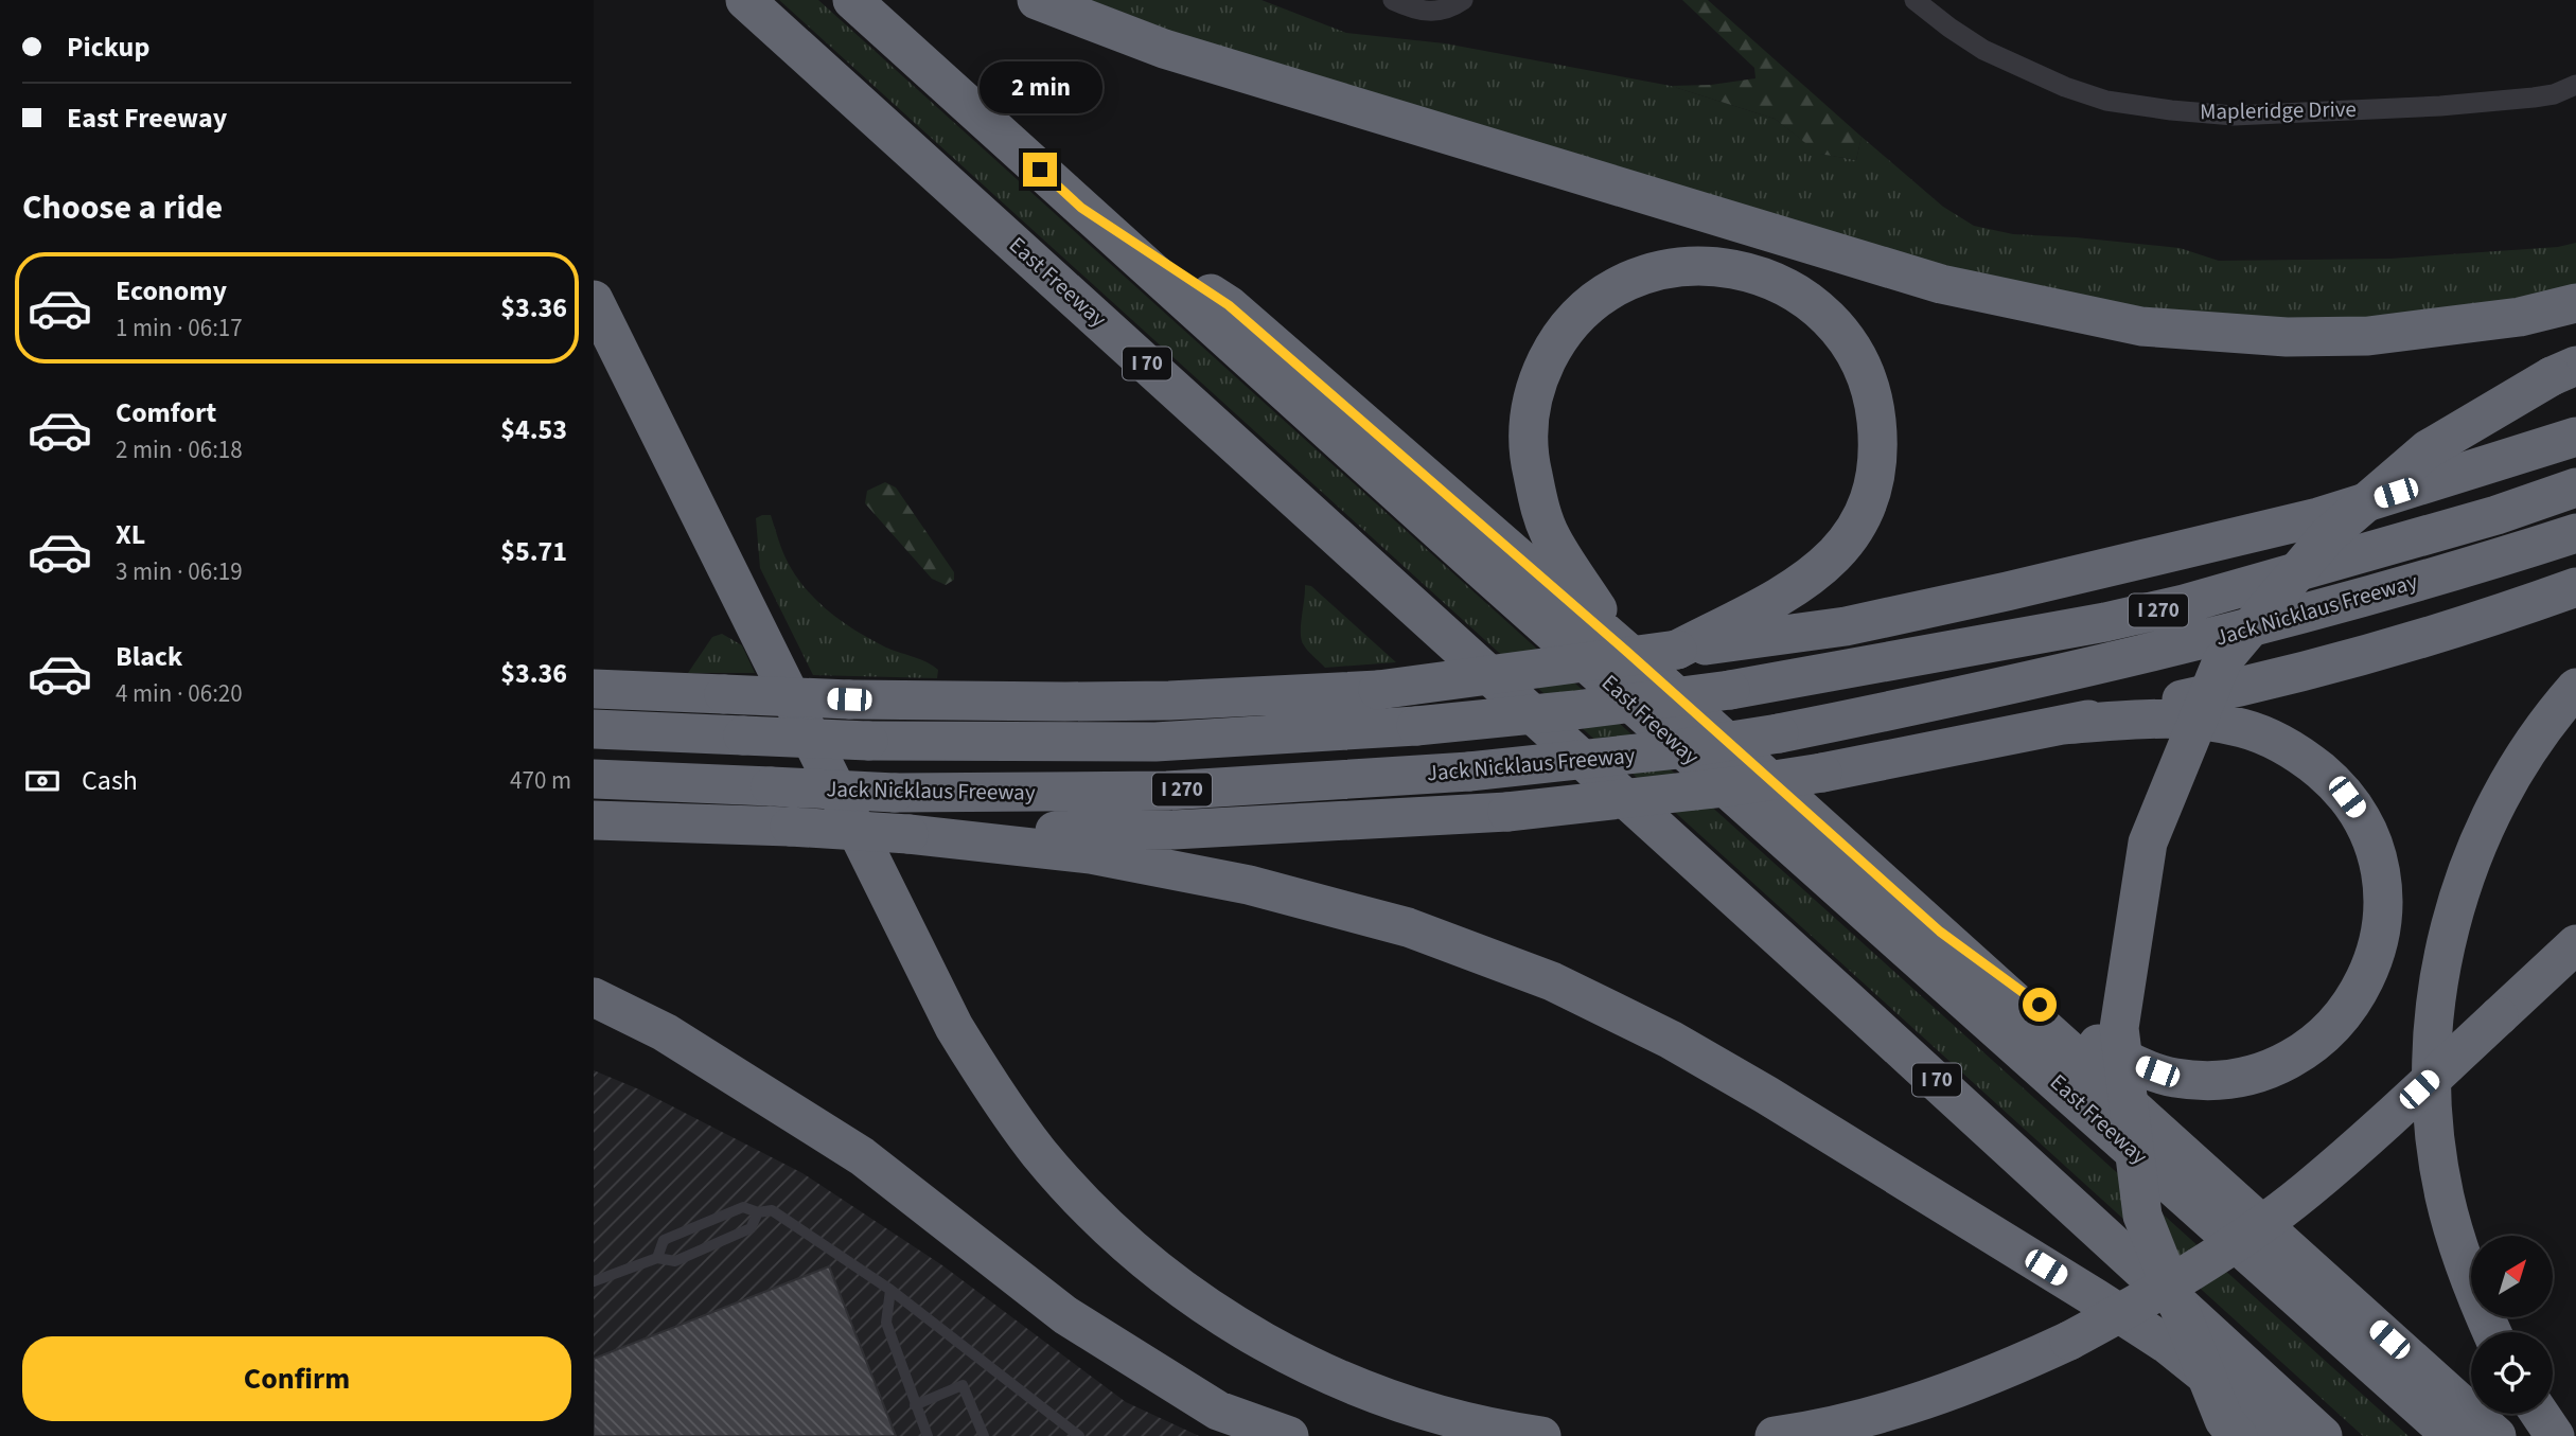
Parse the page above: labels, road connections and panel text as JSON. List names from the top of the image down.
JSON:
{
  "streets": {
    "highway": [
      "East Freeway",
      "I 70",
      "Jack Nicklaus Freeway",
      "I 270"
    ],
    "street": ["Mapleridge Drive"]
  },
  "north": "top right",
  "page": {
    "banner": ["Pickup", "East Freeway"],
    "bubble": "2 min",
    "heading": "Choose a ride",
    "list": [
      {
        "name": "Economy",
        "note": "1 min · 06:17",
        "value": "$3.36"
      },
      {
        "name": "Comfort",
        "note": "2 min · 06:18",
        "value": "$4.53"
      },
      {
        "name": "XL",
        "note": "3 min · 06:19",
        "value": "$5.71"
      },
      {
        "name": "Black",
        "note": "4 min · 06:20",
        "value": "$3.36"
      }
    ],
    "pay": ["Cash", "470 m"],
    "buttons": "Confirm"
  }
}
